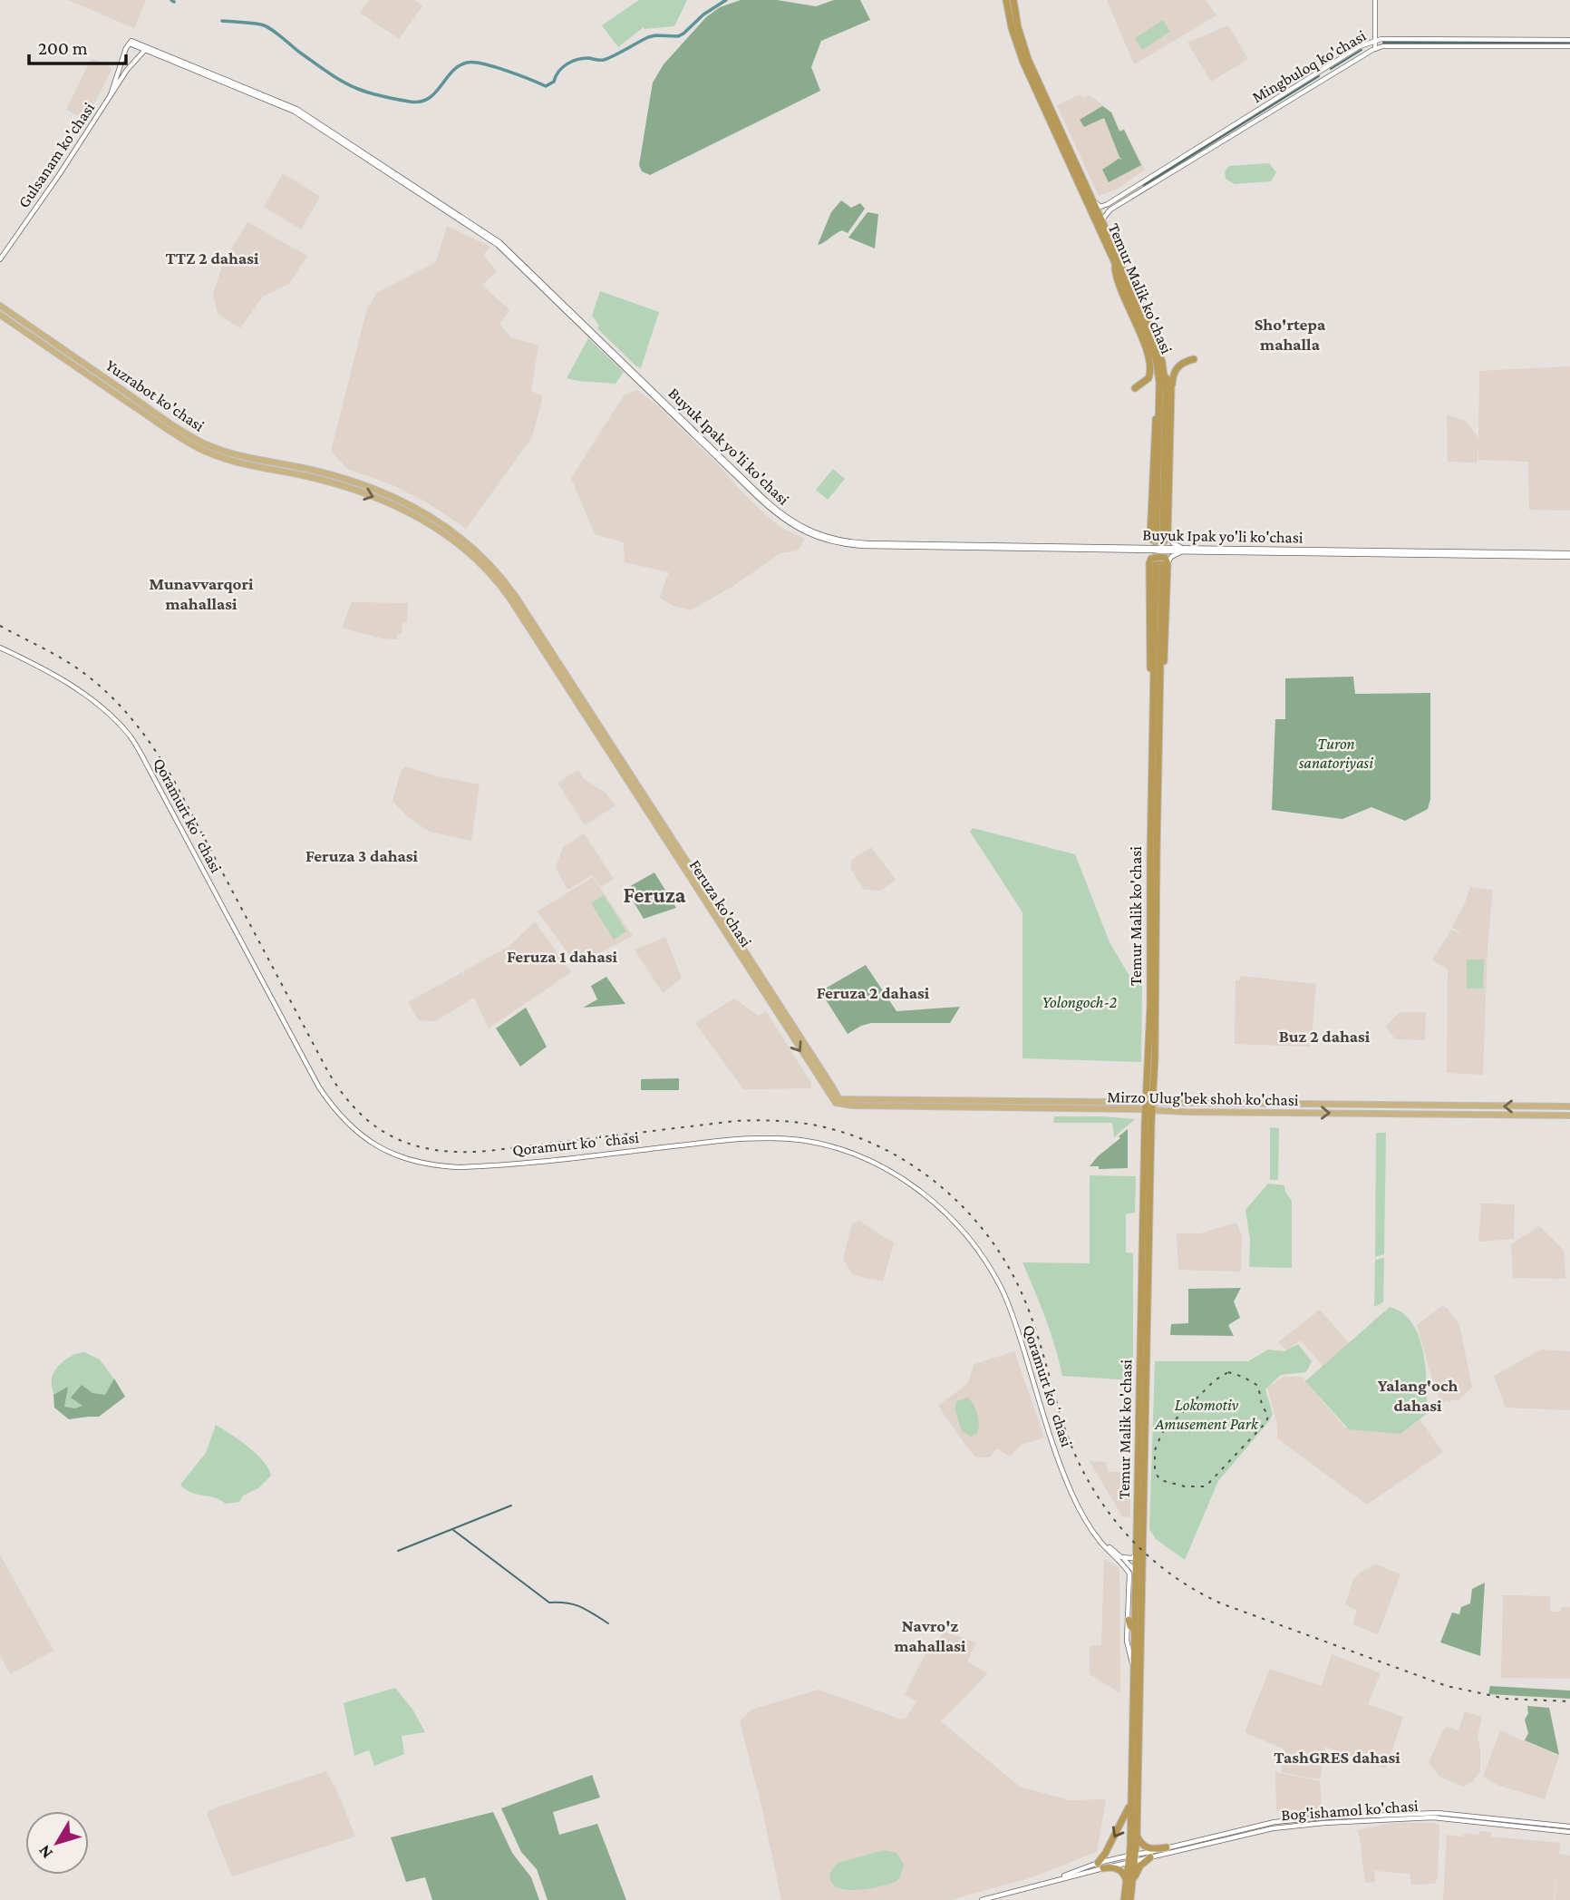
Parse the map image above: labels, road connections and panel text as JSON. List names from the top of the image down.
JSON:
{
  "streets": {
    "highway": ["Temur Malik ko'chasi"],
    "main road": [
      "Mingbuloq ko'chasi",
      "Gulsanam ko'chasi",
      "Yuzrabot ko'chasi",
      "Buyuk Ipak yo'li ko'chasi",
      "Qoramurt koʻchasi",
      "Feruza ko'chasi",
      "Mirzo Ulug'bek shoh ko'chasi",
      "Bog'ishamol ko'chasi"
    ]
  },
  "crossings": [
    ["Mingbuloq ko'chasi", "Temur Malik ko'chasi"],
    ["Gulsanam ko'chasi", "Buyuk Ipak yo'li ko'chasi"],
    ["Temur Malik ko'chasi", "Qoramurt koʻchasi"],
    ["Temur Malik ko'chasi", "Mirzo Ulug'bek shoh ko'chasi"],
    ["Temur Malik ko'chasi", "Bog'ishamol ko'chasi"],
    ["Yuzrabot ko'chasi", "Feruza ko'chasi"],
    ["Feruza ko'chasi", "Mirzo Ulug'bek shoh ko'chasi"]
  ],
  "districts": [
    "TTZ 2 dahasi",
    "Sho'rtepa mahalla",
    "Munavvarqori mahallasi",
    "Feruza 3 dahasi",
    "Feruza",
    "Feruza 1 dahasi",
    "Feruza 2 dahasi",
    "Buz 2 dahasi",
    "Yalang'och dahasi",
    "Navro'z mahallasi",
    "TashGRES dahasi"
  ],
  "parks": ["Turon sanatoriyasi", "Yolongoch-2", "Lokomotiv Amusement Park"],
  "scale_bar": "200 m",
  "north": "bottom left"
}
